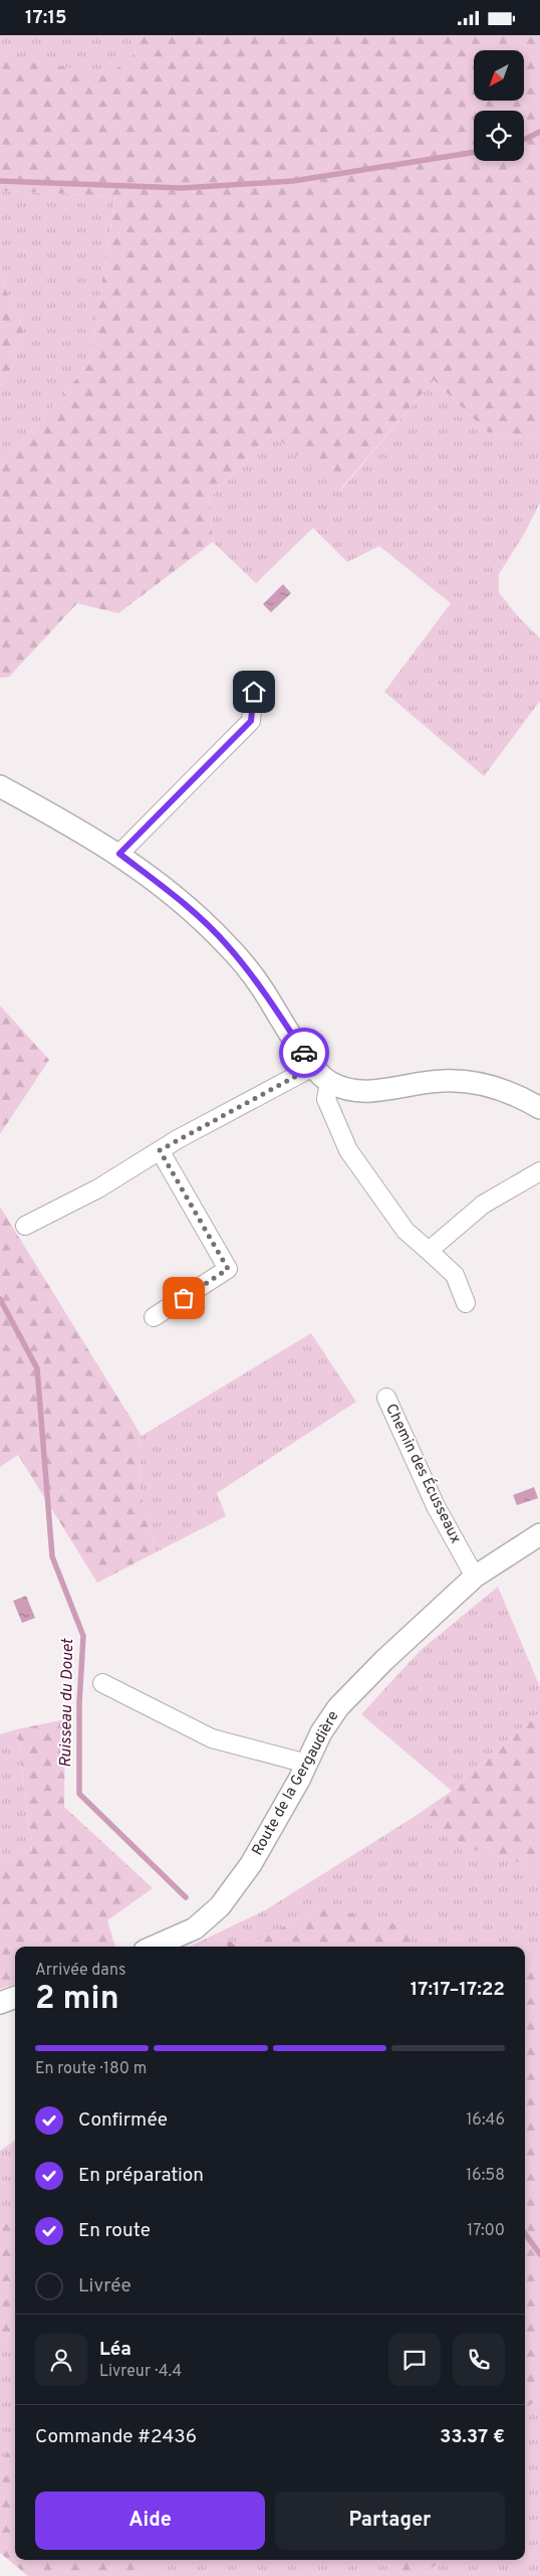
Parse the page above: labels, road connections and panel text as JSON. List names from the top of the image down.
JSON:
{
  "streets": {
    "street": ["Chemin des Écusseaux", "Route de la Gergaudière"]
  },
  "crossings": [
    ["Chemin des Écusseaux", "Route de la Gergaudière"]
  ],
  "water": ["Ruisseau du Douet"],
  "north": "bottom left",
  "page": {
    "status": "17:15",
    "heading": ["2 min", "Arrivée dans", "17:17–17:22"],
    "panel": [
      "Léa",
      "Livreur · 4.4",
      "Commande #2436",
      "33.37 €"
    ],
    "bar": "En route · 180 m",
    "list": [
      ["Confirmée", "16:46"],
      ["En préparation", "16:58"],
      ["En route", "17:00"],
      "Livrée"
    ],
    "buttons": ["Aide", "Partager"]
  }
}
